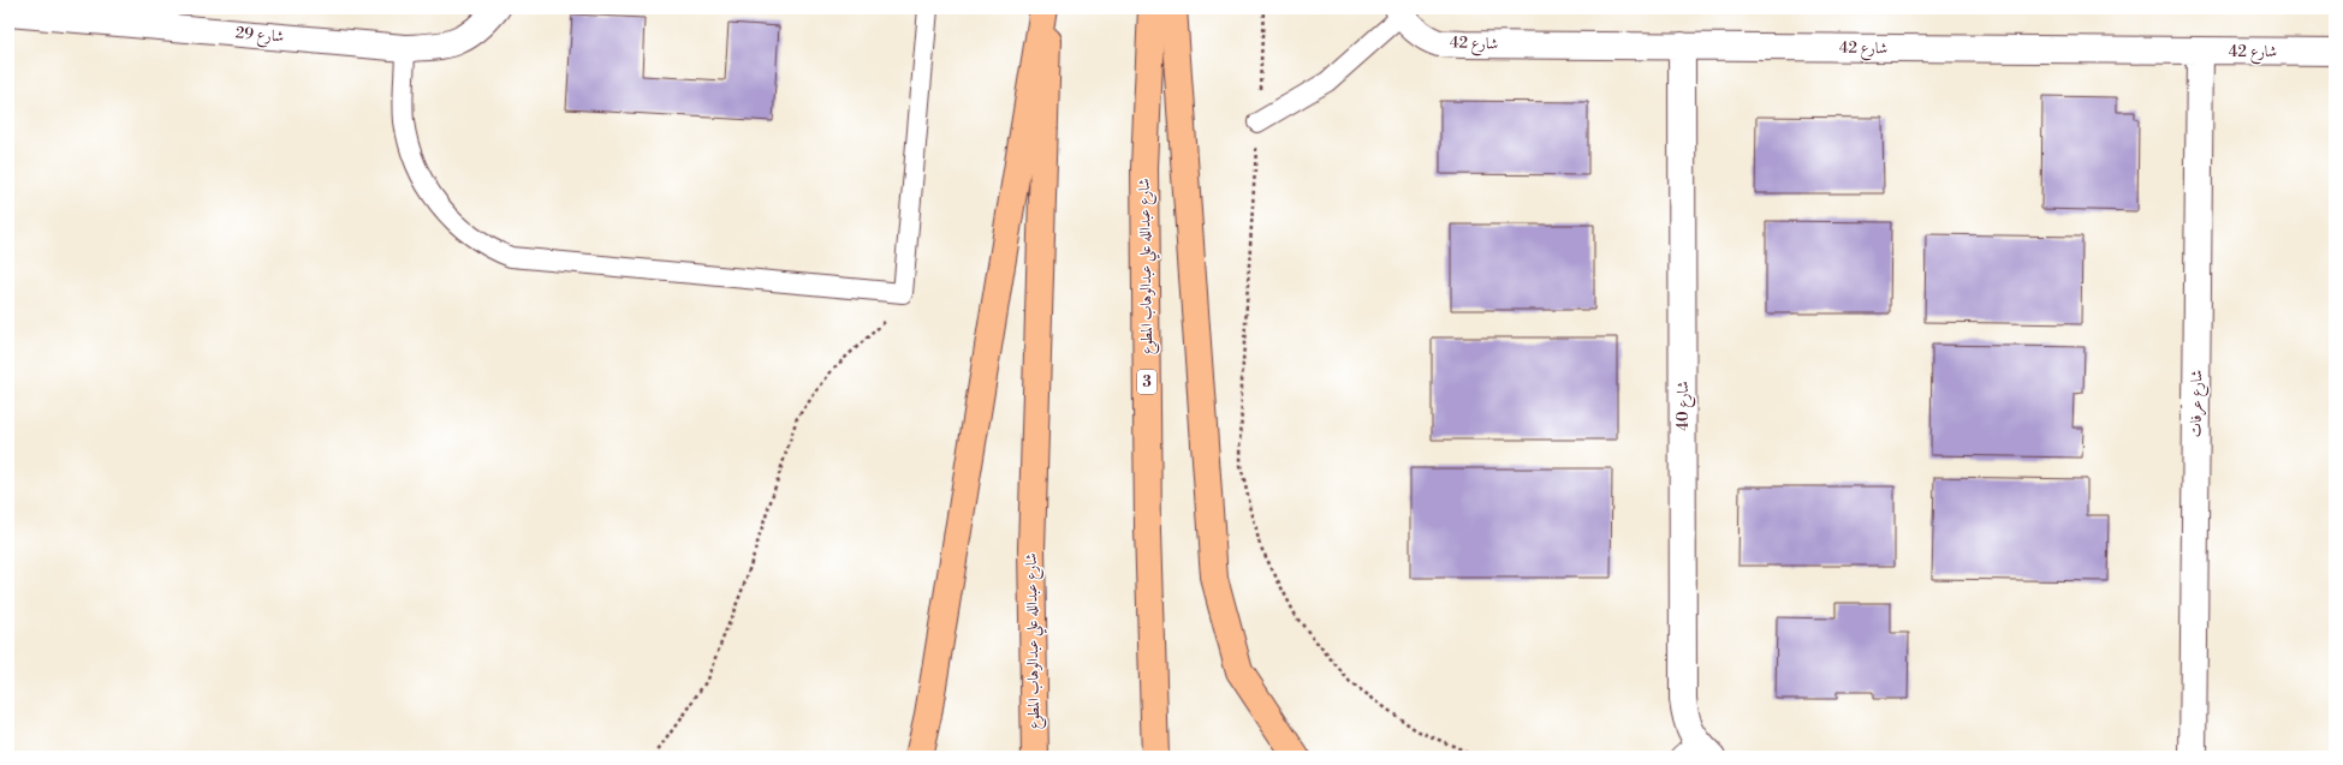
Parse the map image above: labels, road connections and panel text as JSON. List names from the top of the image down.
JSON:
{
  "streets": {
    "main road": ["شارع عبدالله علي عبدالوهاب المطوع", "3"],
    "street": [
      "شارع 29",
      "شارع 42",
      "شارع عرفات",
      "شارع 40"
    ]
  },
  "crossings": [
    ["شارع 42", "شارع عرفات"],
    ["شارع 42", "شارع 40"]
  ]
}
